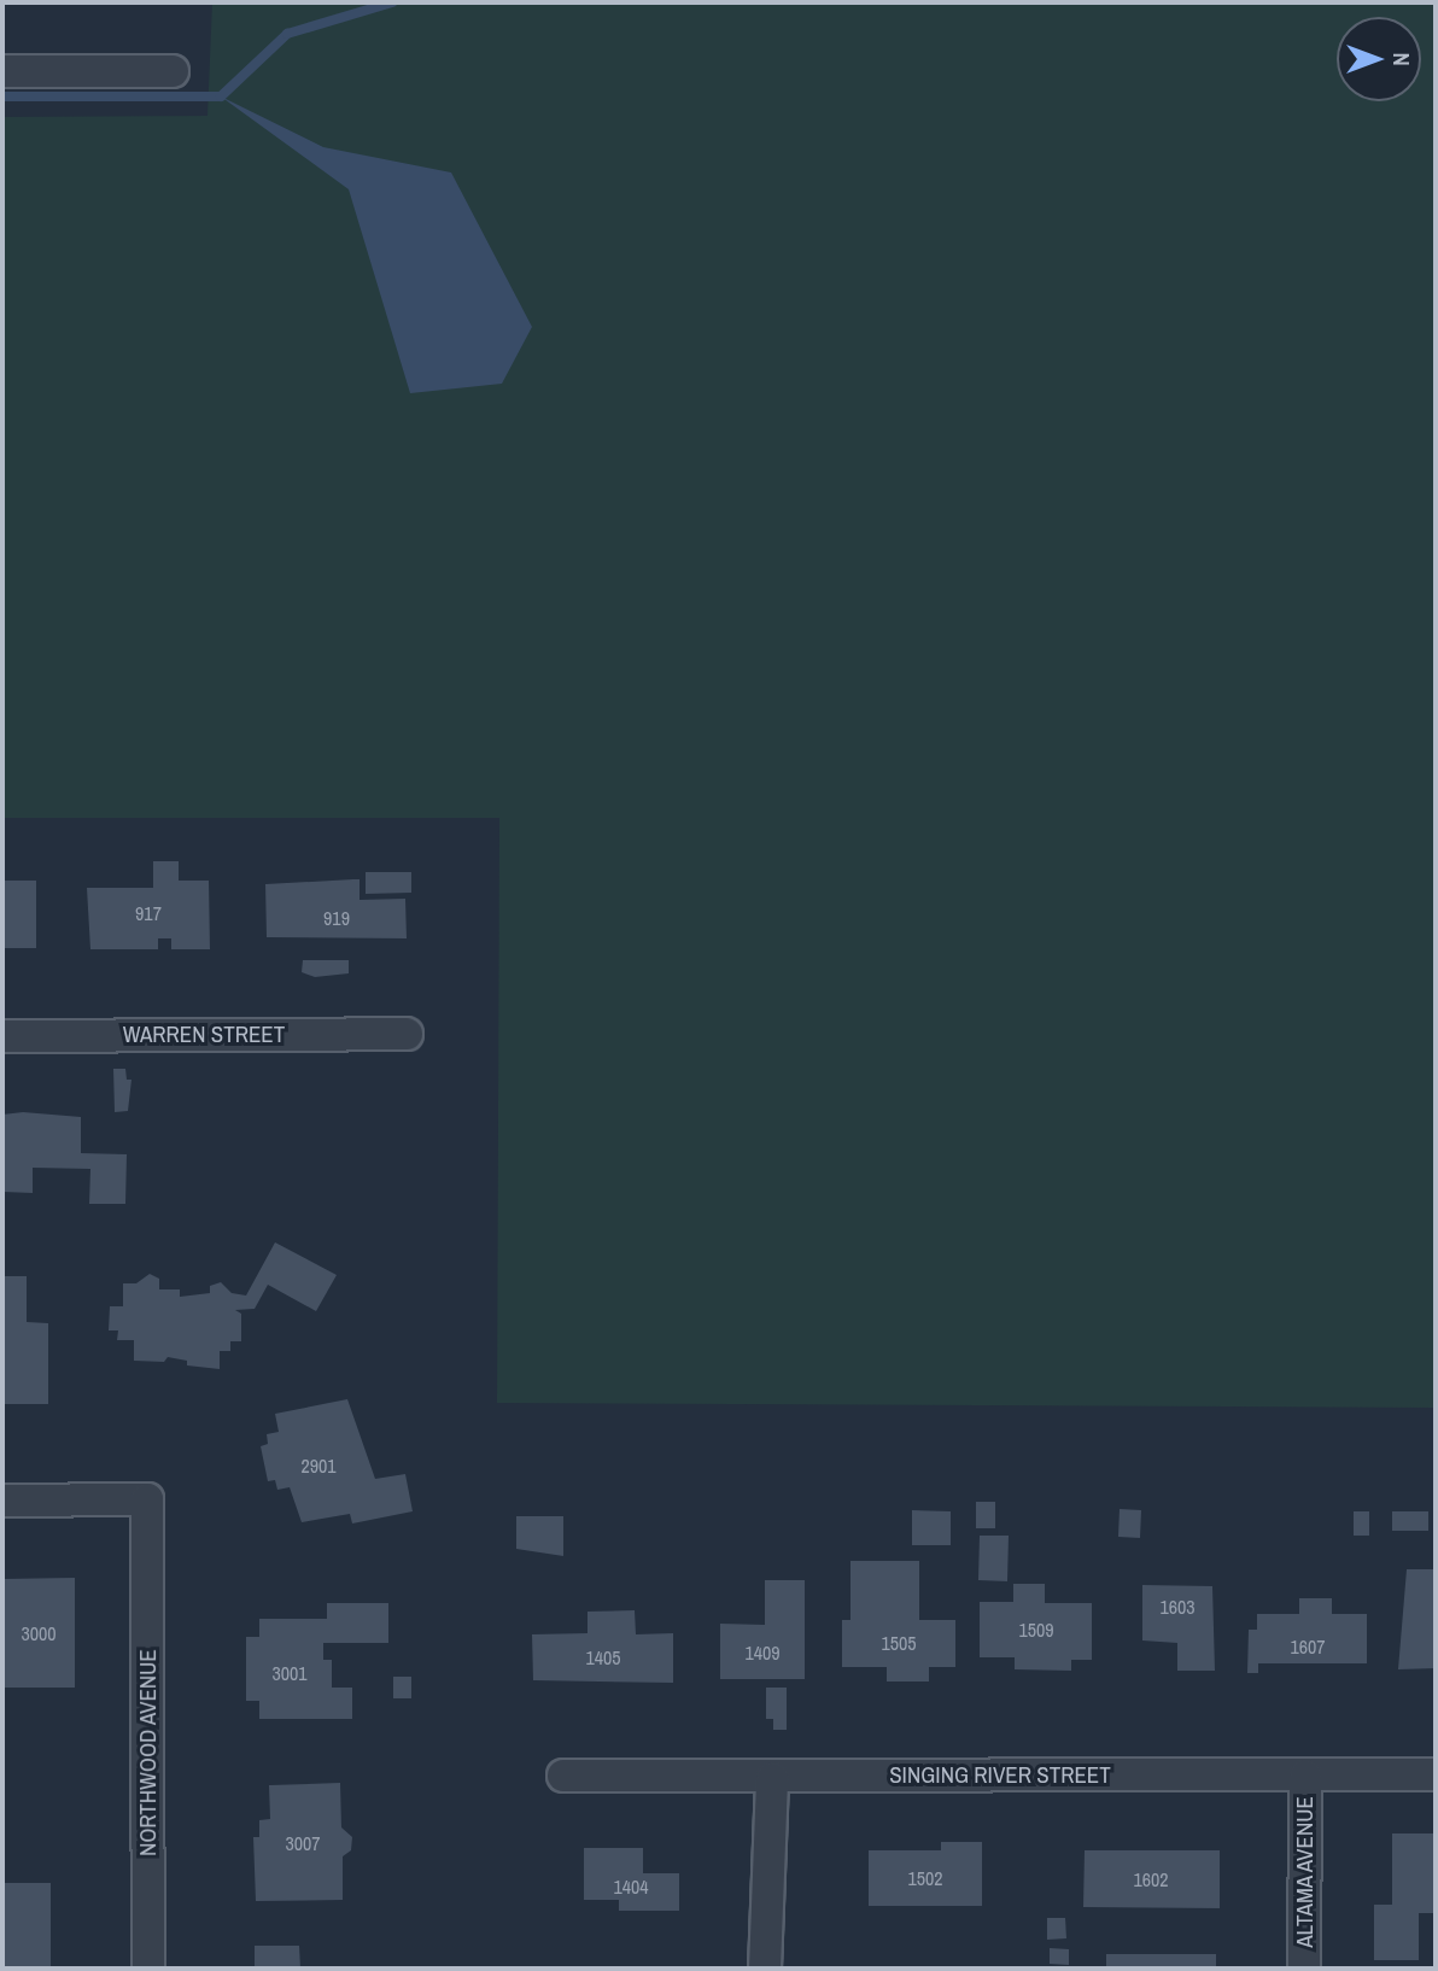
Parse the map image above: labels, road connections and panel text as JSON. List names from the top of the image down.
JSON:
{
  "streets": {
    "street": [
      "WARREN STREET",
      "NORTHWOOD AVENUE",
      "SINGING RIVER STREET",
      "ALTAMA AVENUE"
    ]
  },
  "crossings": [
    ["SINGING RIVER STREET", "ALTAMA AVENUE"]
  ],
  "house_numbers": [
    "917",
    "919",
    "2901",
    "1603",
    "1509",
    "3000",
    "1505",
    "1607",
    "1409",
    "1405",
    "3001",
    "3007",
    "1502",
    "1602",
    "1404"
  ],
  "north": "right"
}
